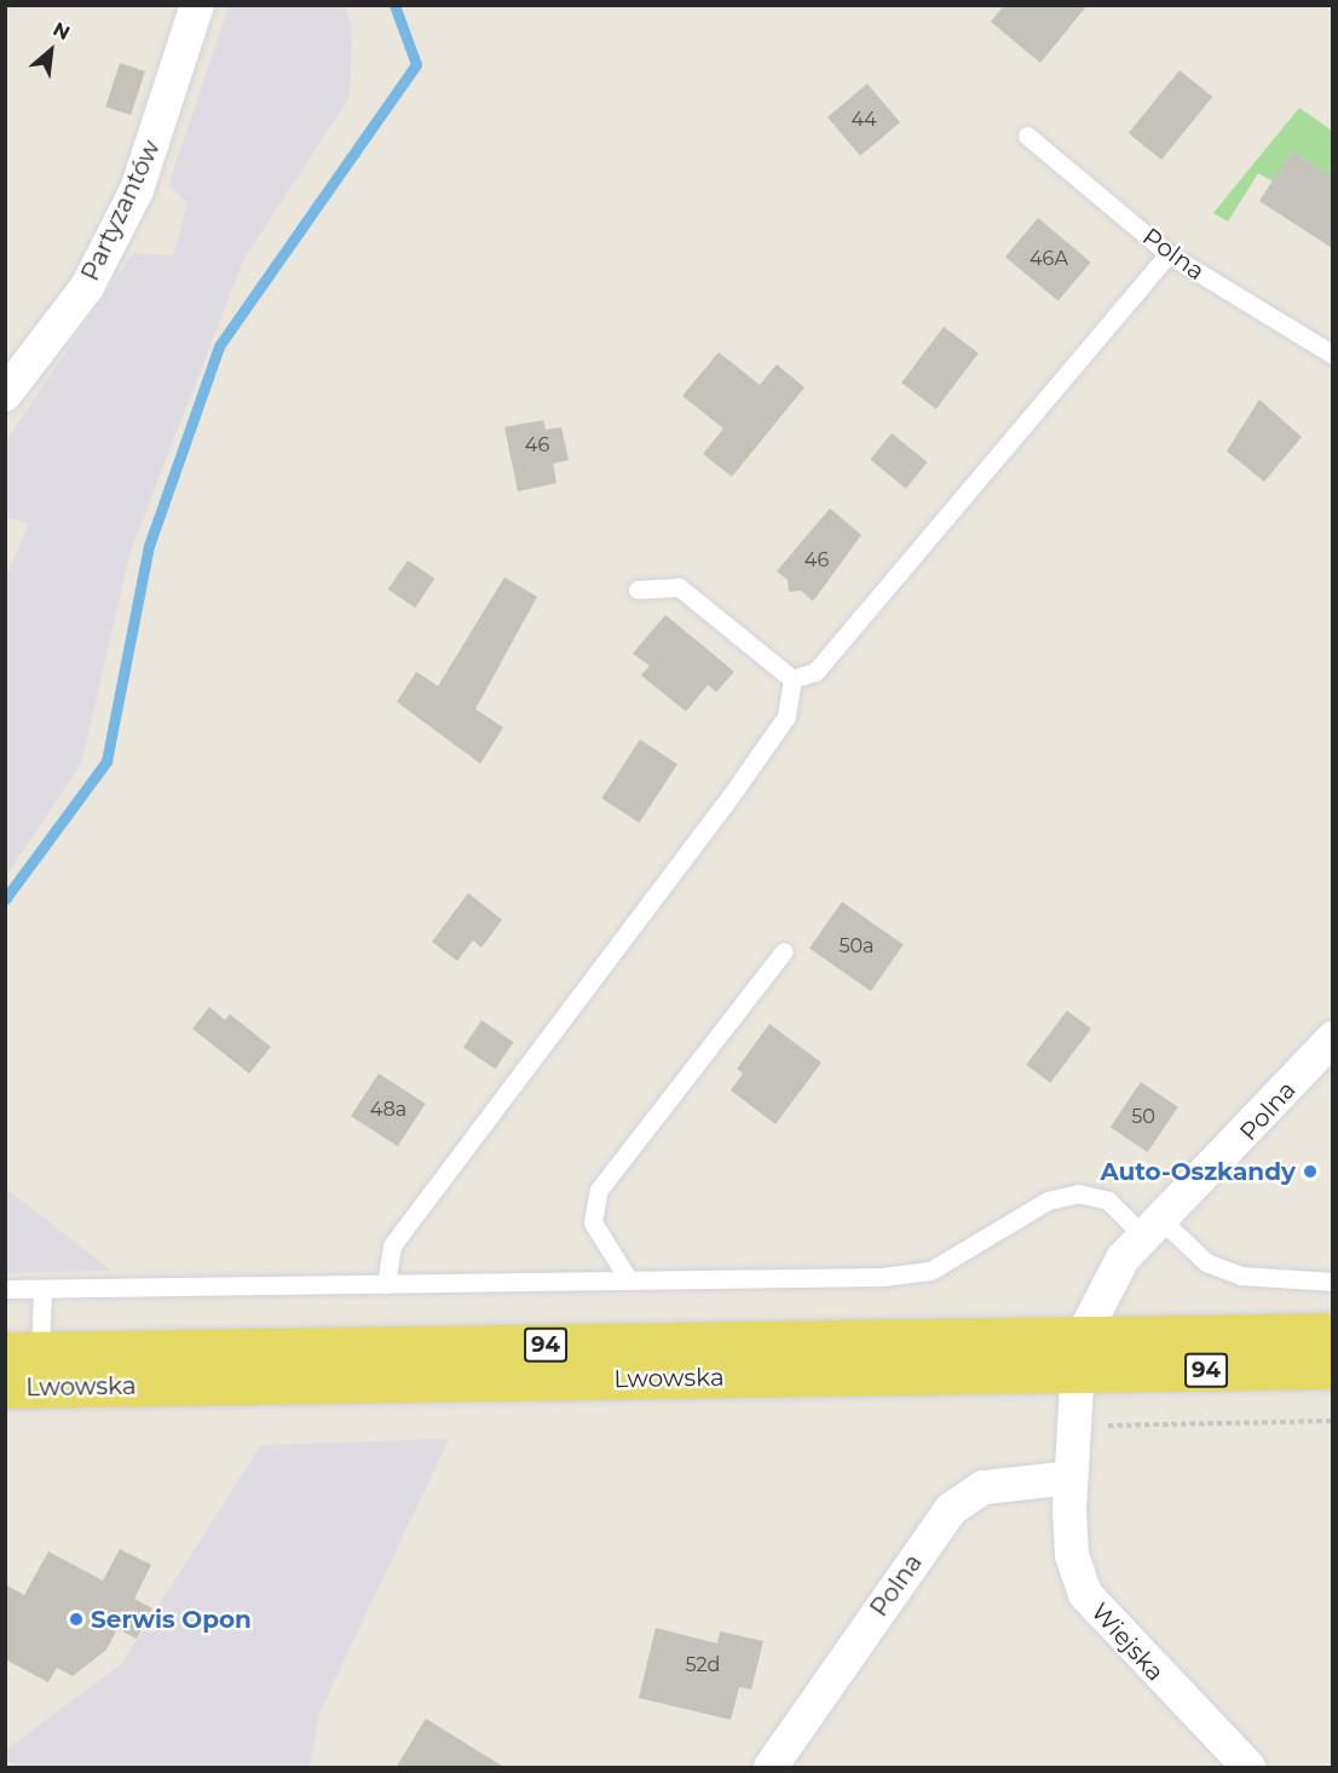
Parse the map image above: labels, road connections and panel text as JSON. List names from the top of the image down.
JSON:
{
  "streets": {
    "main road": ["94", "Lwowska"],
    "street": ["Partyzantów", "Polna", "Wiejska"]
  },
  "crossings": [
    ["Polna", "Lwowska"],
    ["Polna", "Wiejska"],
    ["Lwowska", "Wiejska"]
  ],
  "places": ["Auto-Oszkandy", "Serwis Opon"],
  "house_numbers": [
    "44",
    "46A",
    "46",
    "46",
    "50a",
    "48a",
    "50",
    "52d"
  ],
  "north": "top right"
}
